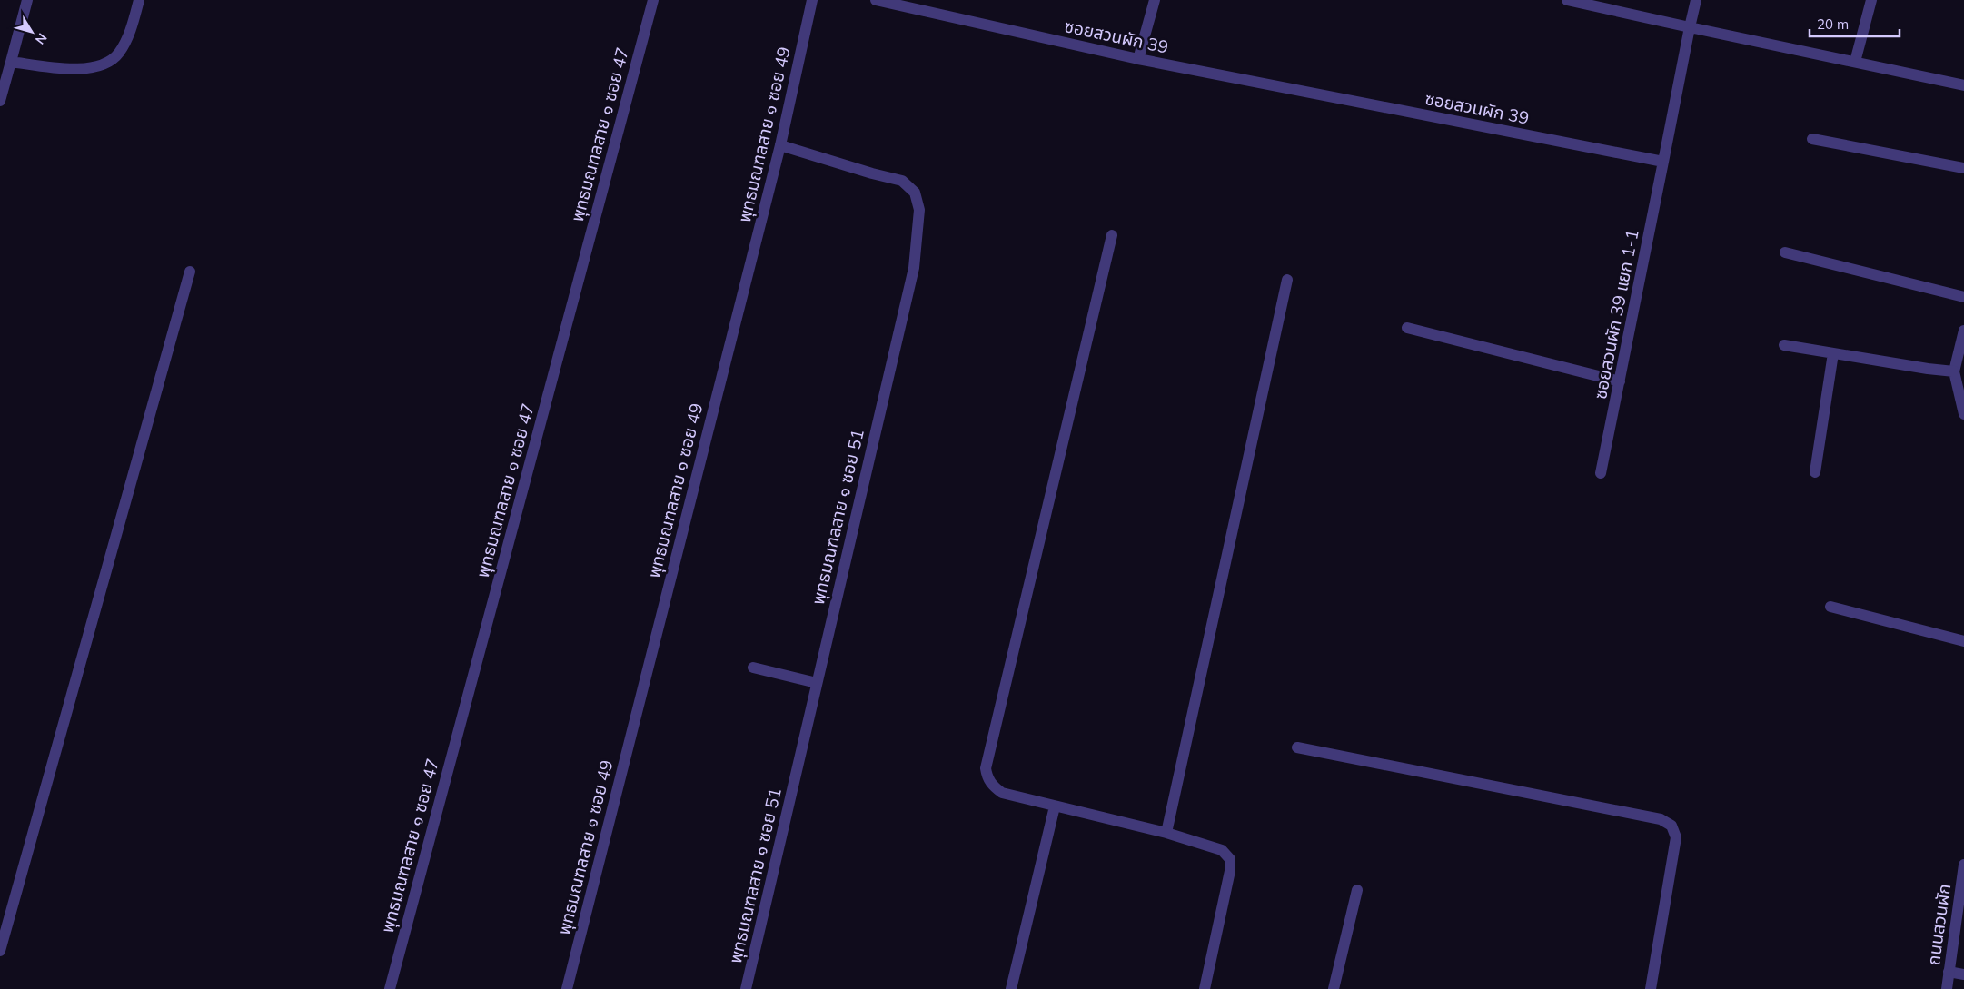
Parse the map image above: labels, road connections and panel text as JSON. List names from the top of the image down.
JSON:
{
  "streets": {
    "street": [
      "ซอยสวนผัก 39",
      "พุทธมณฑลสาย ๑ ซอย 47",
      "พุทธมณฑลสาย ๑ ซอย 49",
      "ซอยสวนผัก 39 แยก 1-1",
      "พุทธมณฑลสาย ๑ ซอย 51",
      "ถนนสวนผัก"
    ]
  },
  "crossings": [
    ["ซอยสวนผัก 39", "ซอยสวนผัก 39 แยก 1-1"],
    ["พุทธมณฑลสาย ๑ ซอย 49", "พุทธมณฑลสาย ๑ ซอย 51"]
  ],
  "scale_bar": "20 m",
  "north": "bottom right"
}
